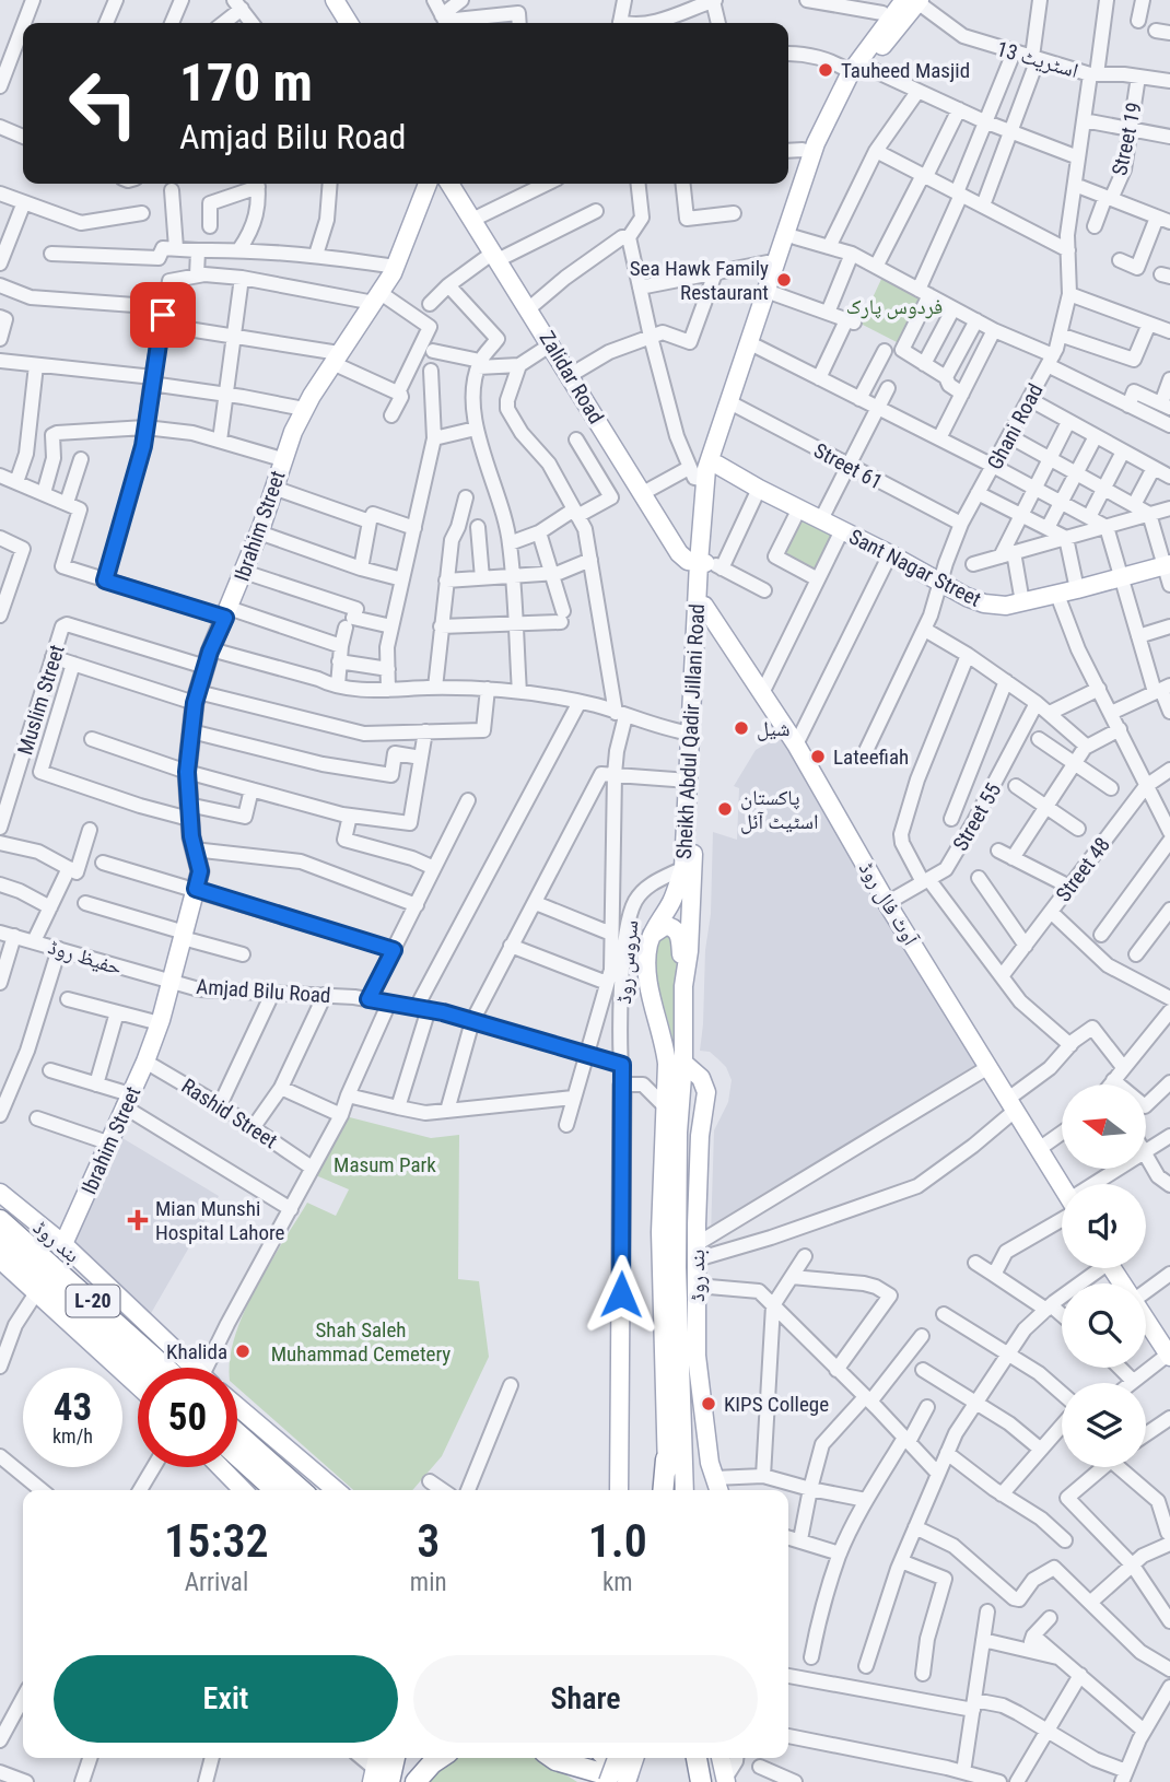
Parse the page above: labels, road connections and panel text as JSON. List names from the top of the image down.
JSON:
{
  "streets": {
    "highway": ["L-20"],
    "main road": [
      "Zalidar Road",
      "Ibrahim Street",
      "Sant Nagar Street",
      "Sheikh Abdul Qadir Jillani Road",
      "آوٹ فال روڈ",
      "بند روڈ"
    ],
    "street": [
      "اسٹریٹ 13",
      "Street 19",
      "Ghani Road",
      "Street 61",
      "Muslim Street",
      "Street 55",
      "Street 48",
      "حفیظ روڈ",
      "سروس روڈ",
      "Amjad Bilu Road",
      "Rashid Street"
    ]
  },
  "crossings": [
    ["اسٹریٹ 13", "Street 19"],
    ["اسٹریٹ 13", "Ghani Road"],
    ["اسٹریٹ 13", "Sheikh Abdul Qadir Jillani Road"],
    ["Zalidar Road", "Sheikh Abdul Qadir Jillani Road"],
    ["Ghani Road", "Street 61"],
    ["Ghani Road", "Sant Nagar Street"],
    ["Street 61", "Sheikh Abdul Qadir Jillani Road"],
    ["Ibrahim Street", "Muslim Street"],
    ["Ibrahim Street", "حفیظ روڈ"],
    ["Ibrahim Street", "Amjad Bilu Road"],
    ["Ibrahim Street", "Rashid Street"],
    ["Ibrahim Street", "بند روڈ"],
    ["Sant Nagar Street", "Sheikh Abdul Qadir Jillani Road"],
    ["Sheikh Abdul Qadir Jillani Road", "آوٹ فال روڈ"],
    ["Sheikh Abdul Qadir Jillani Road", "سروس روڈ"],
    ["Sheikh Abdul Qadir Jillani Road", "بند روڈ"],
    ["Street 55", "آوٹ فال روڈ"],
    ["حفیظ روڈ", "Amjad Bilu Road"],
    ["سروس روڈ", "Amjad Bilu Road"]
  ],
  "parks": ["فردوس پارک", "Masum Park", "Shah Saleh Muhammad Cemetery"],
  "places": {
    "other": [
      "Tauheed Masjid",
      "Sea Hawk Family Restaurant",
      "شیل",
      "Lateefiah",
      "پاکستان اسٹیٹ آئل",
      "Khalida",
      "KIPS College"
    ],
    "health": ["Mian Munshi Hospital Lahore"]
  },
  "north": "left",
  "page": {
    "turn": ["170 m", "Amjad Bilu Road"],
    "speed": "43 km/h",
    "limit": "50",
    "eta": [
      "15:32",
      "Arrival",
      "3",
      "min",
      "1.0",
      "km"
    ],
    "buttons": ["Exit", "Share"]
  }
}
